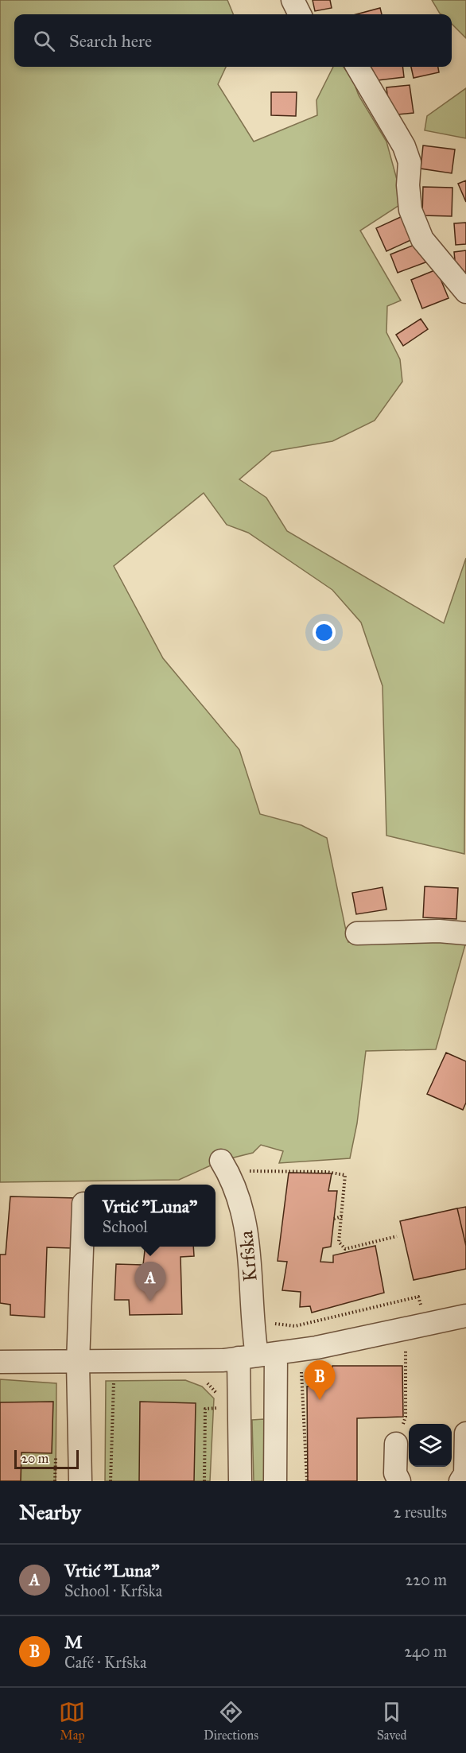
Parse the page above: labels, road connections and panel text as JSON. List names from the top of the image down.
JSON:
{
  "streets": {
    "street": ["Krfska"]
  },
  "scale_bar": "20 m",
  "page": {
    "search": "Search here",
    "popup": ["Vrtić \"Luna\"", "School"],
    "pins": ["A", "B"],
    "scale": "20 m",
    "heading": ["Nearby", "2 results"],
    "list": [
      {
        "mark": "A",
        "name": "Vrtić \"Luna\"",
        "note": "School · Krfska",
        "value": "220 m"
      },
      {
        "mark": "B",
        "name": "M",
        "note": "Café · Krfska",
        "value": "240 m"
      }
    ],
    "nav": ["Map", "Directions", "Saved"]
  }
}
